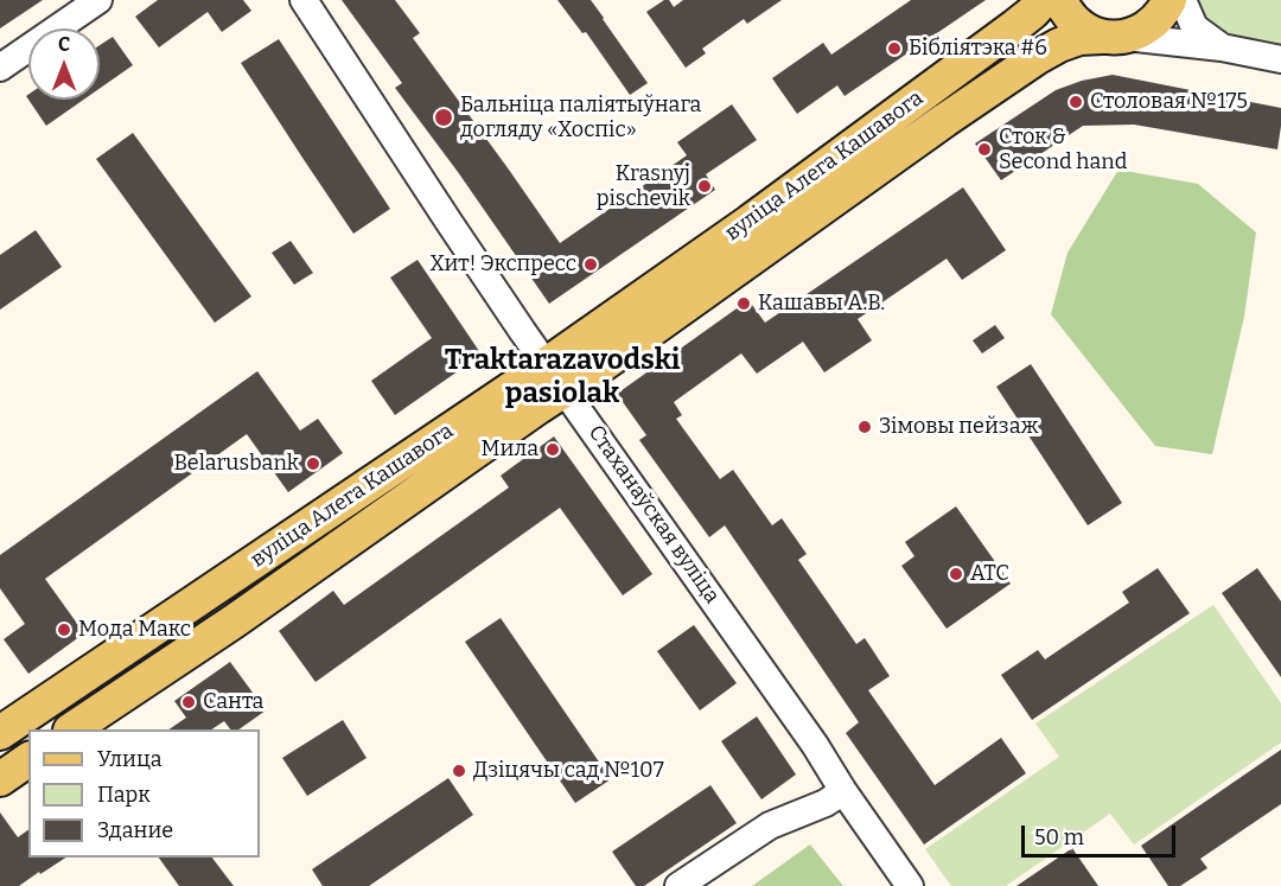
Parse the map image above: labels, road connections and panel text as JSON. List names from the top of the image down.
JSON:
{
  "streets": {
    "main road": ["вуліца Алега Кашавога"],
    "street": ["Стаханаўская вуліца"]
  },
  "crossings": [
    ["вуліца Алега Кашавога", "Стаханаўская вуліца"]
  ],
  "districts": ["Traktarazavodski pasiolak"],
  "places": [
    "Бібліятэка #6",
    "Столовая №175",
    "Бальніца паліятыўнага догляду «Хоспіс»",
    "Сток & Second hand",
    "Krasnyj pischevik",
    "Хит! Экспресс",
    "Кашавы А.В.",
    "Зімовы пейзаж",
    "Мила",
    "Belarusbank",
    "АТС",
    "Мода Макс",
    "Санта",
    "Дзіцячы сад №107"
  ],
  "legend": ["Улица", "Парк", "Здание"],
  "scale_bar": "50 m",
  "north": "top"
}
